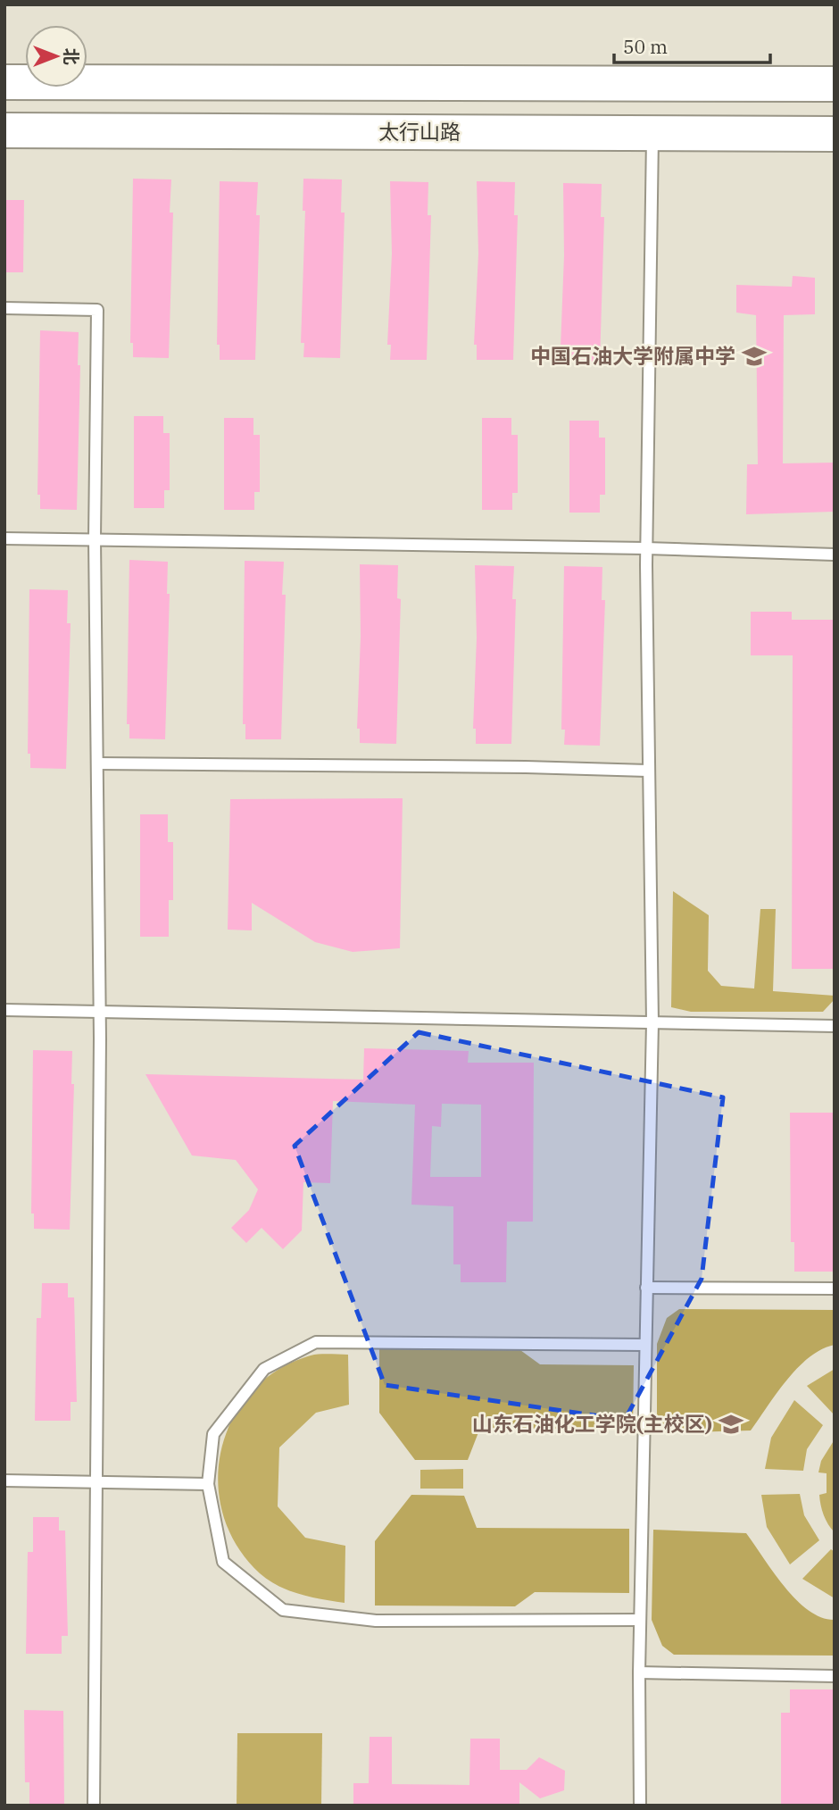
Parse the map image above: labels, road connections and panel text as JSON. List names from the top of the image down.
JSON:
{
  "streets": {
    "main road": ["太行山路"]
  },
  "places": {
    "school or university": ["中国石油大学附属中学", "山东石油化工学院(主校区)"]
  },
  "scale_bar": "50 m",
  "north": "right"
}
